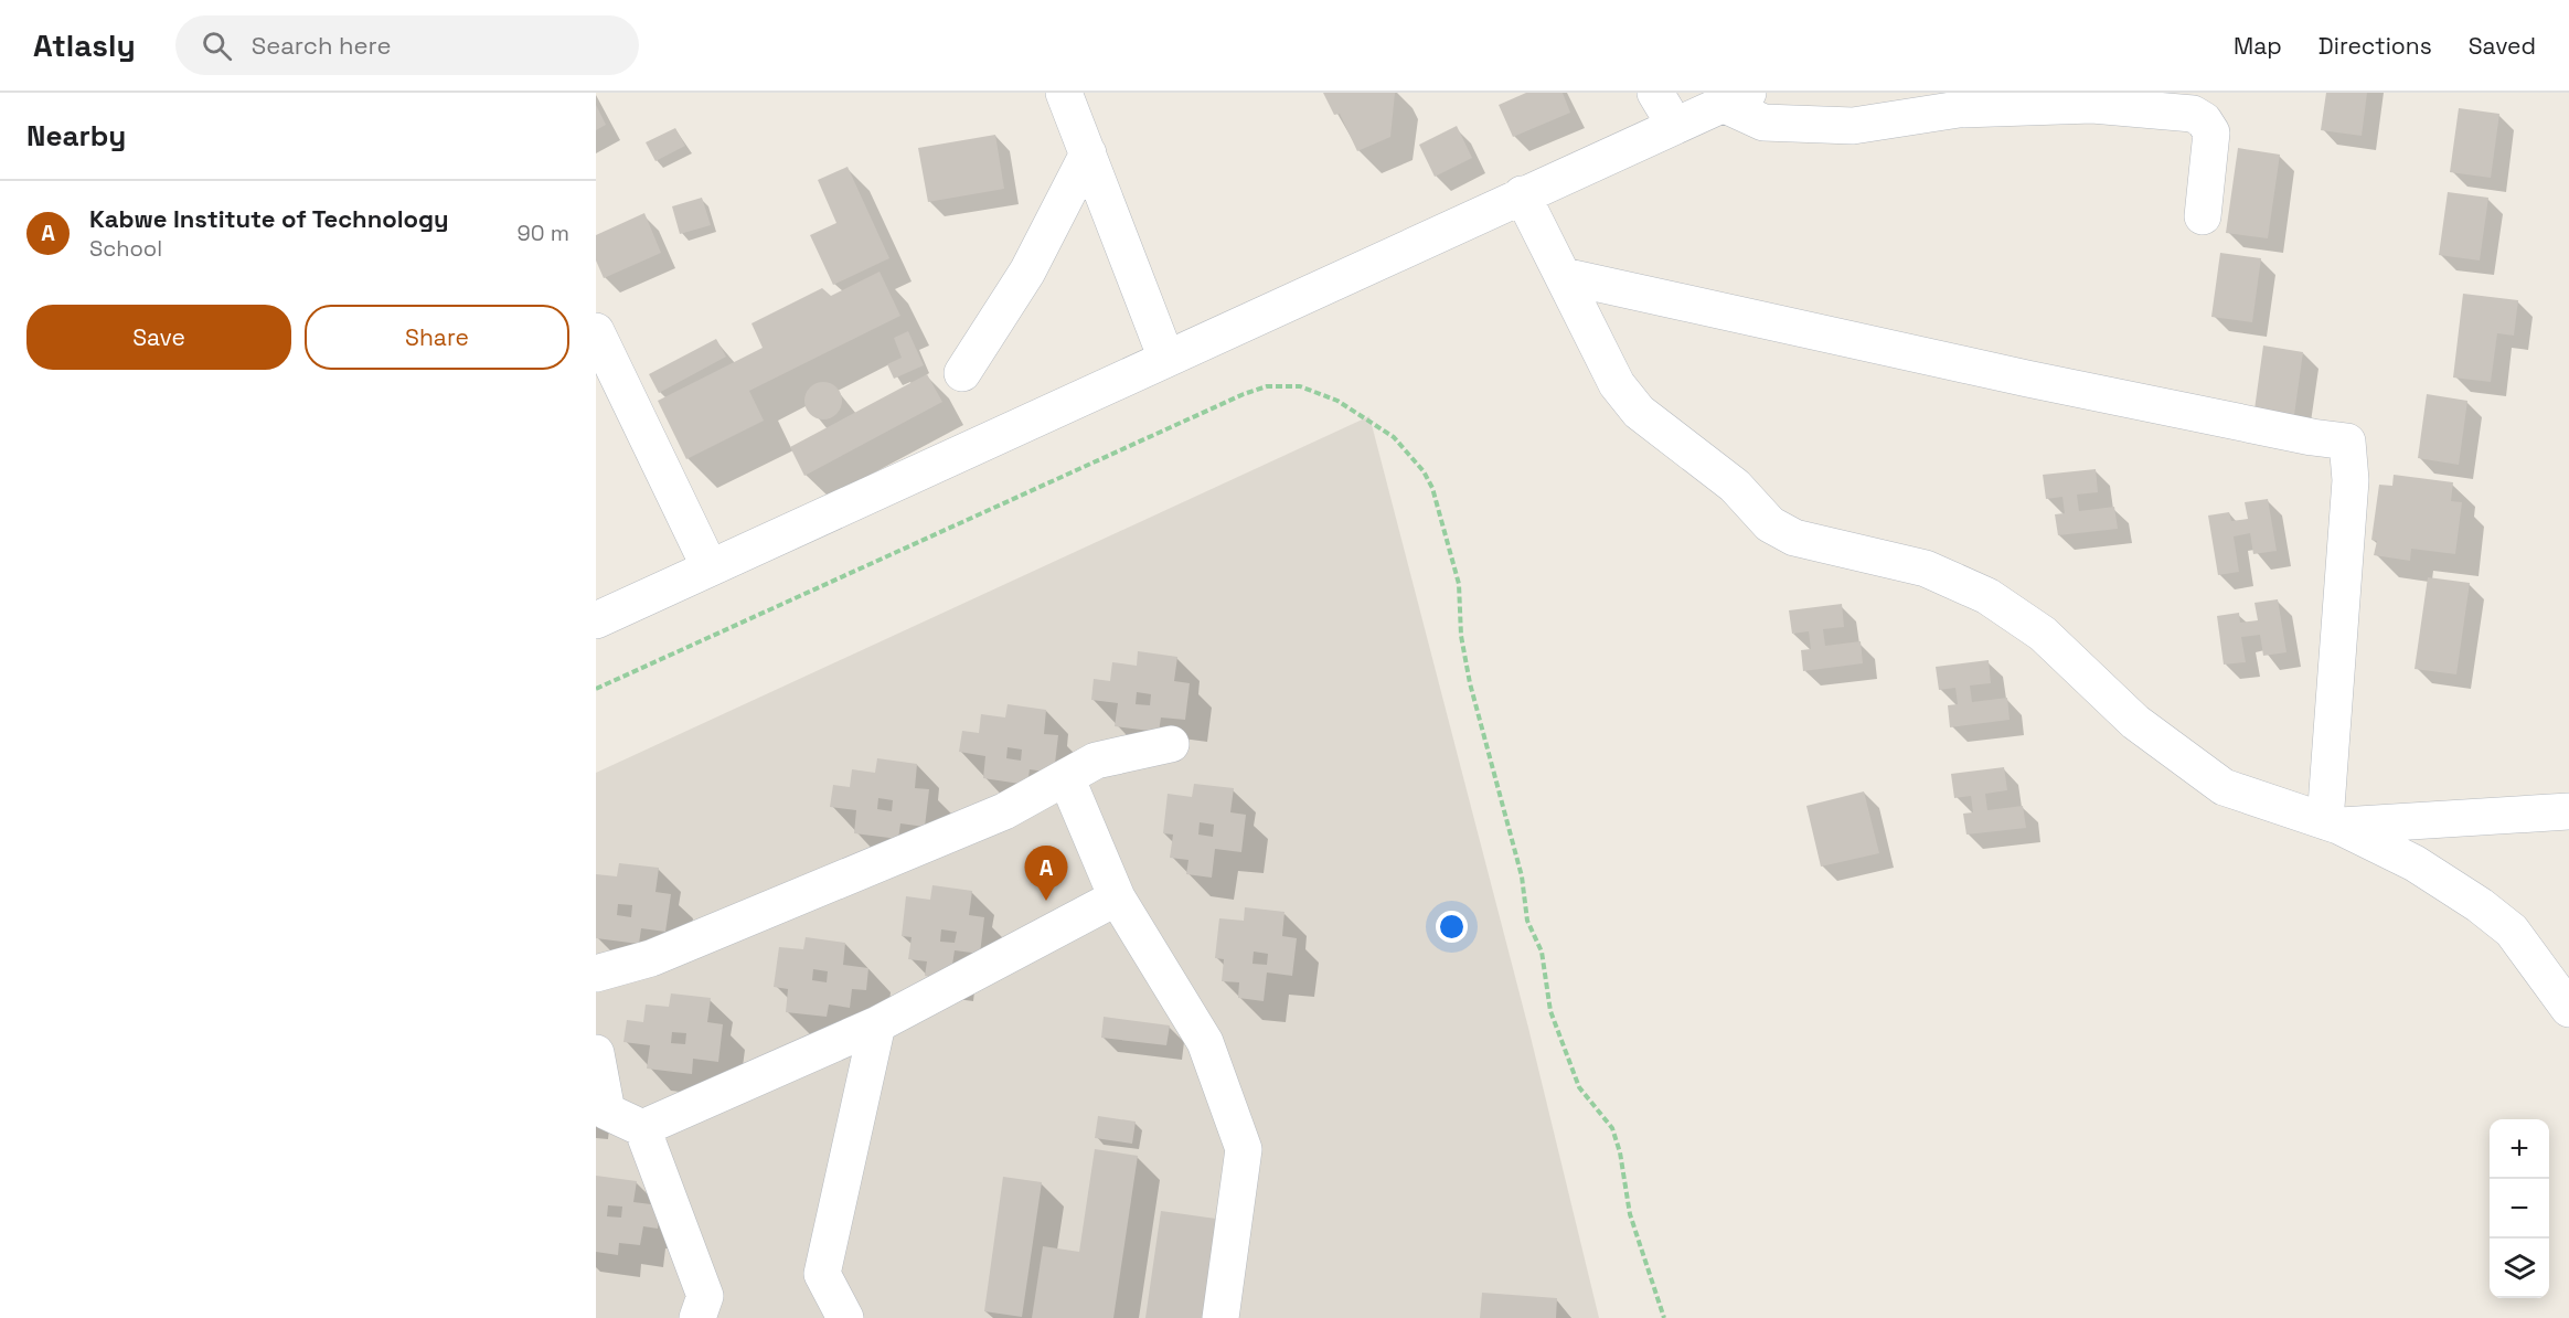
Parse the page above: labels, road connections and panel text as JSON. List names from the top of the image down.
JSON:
{
  "page": {
    "header": "Atlasly",
    "search": "Search here",
    "nav": ["Map", "Directions", "Saved"],
    "heading": "Nearby",
    "list": [
      {
        "mark": "A",
        "name": "Kabwe Institute of Technology",
        "note": "School",
        "value": "90 m"
      }
    ],
    "buttons": ["Save", "Share"],
    "pins": "A",
    "map_buttons": ["+", "−"]
  }
}
